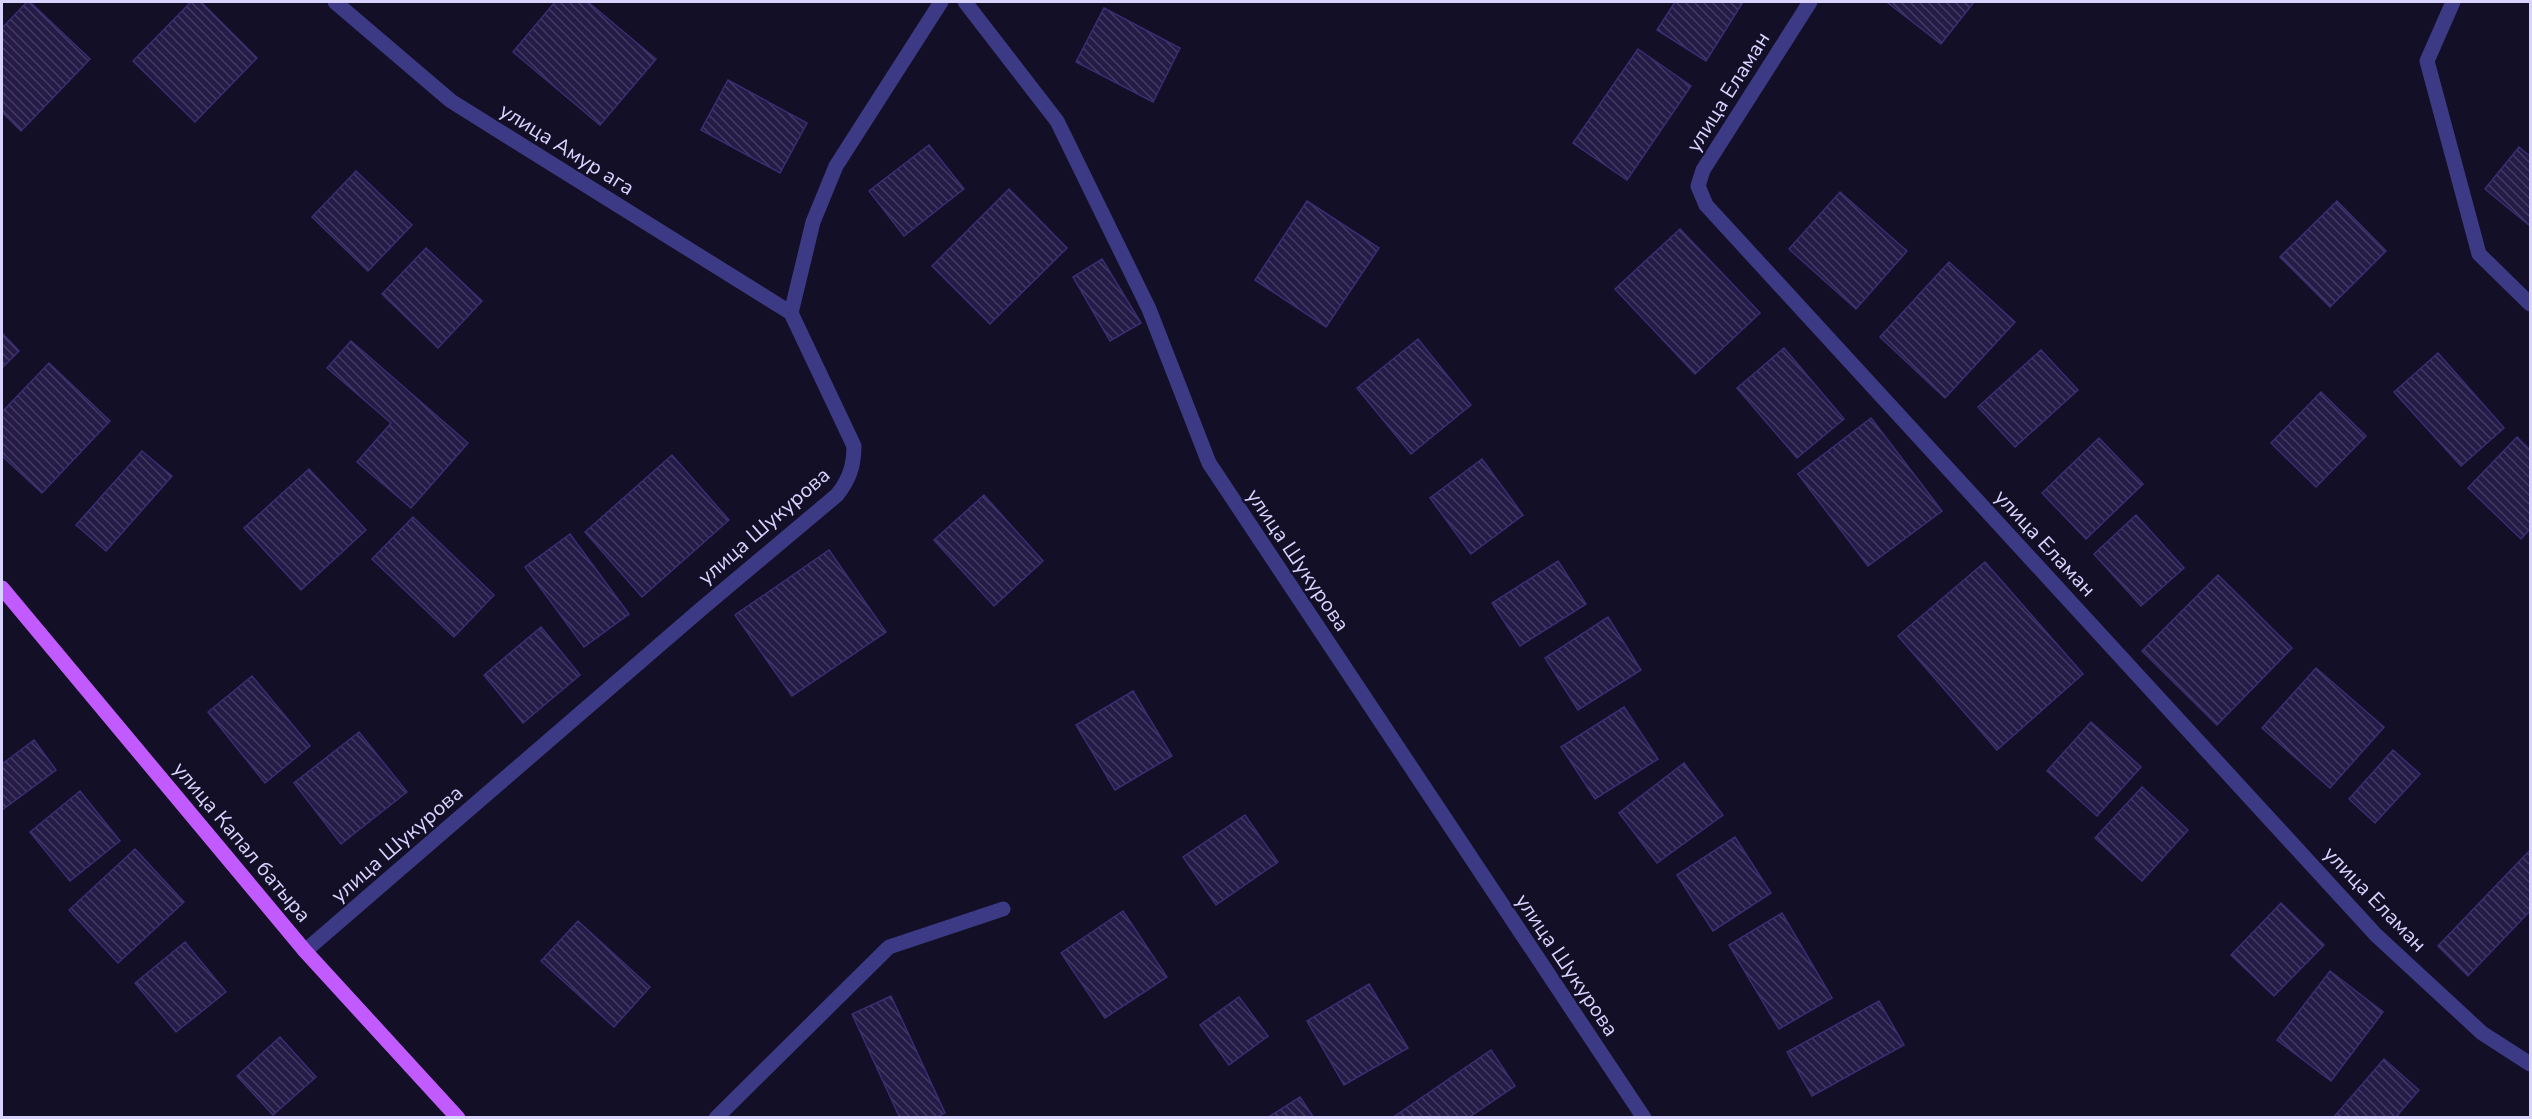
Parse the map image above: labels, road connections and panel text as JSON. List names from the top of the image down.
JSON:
{
  "streets": {
    "main road": ["улица Капал батыра"],
    "street": ["улица Еламан", "улица Амур ага", "улица Шукурова"]
  },
  "crossings": [
    ["улица Амур ага", "улица Шукурова"],
    ["улица Шукурова", "улица Капал батыра"]
  ]
}
